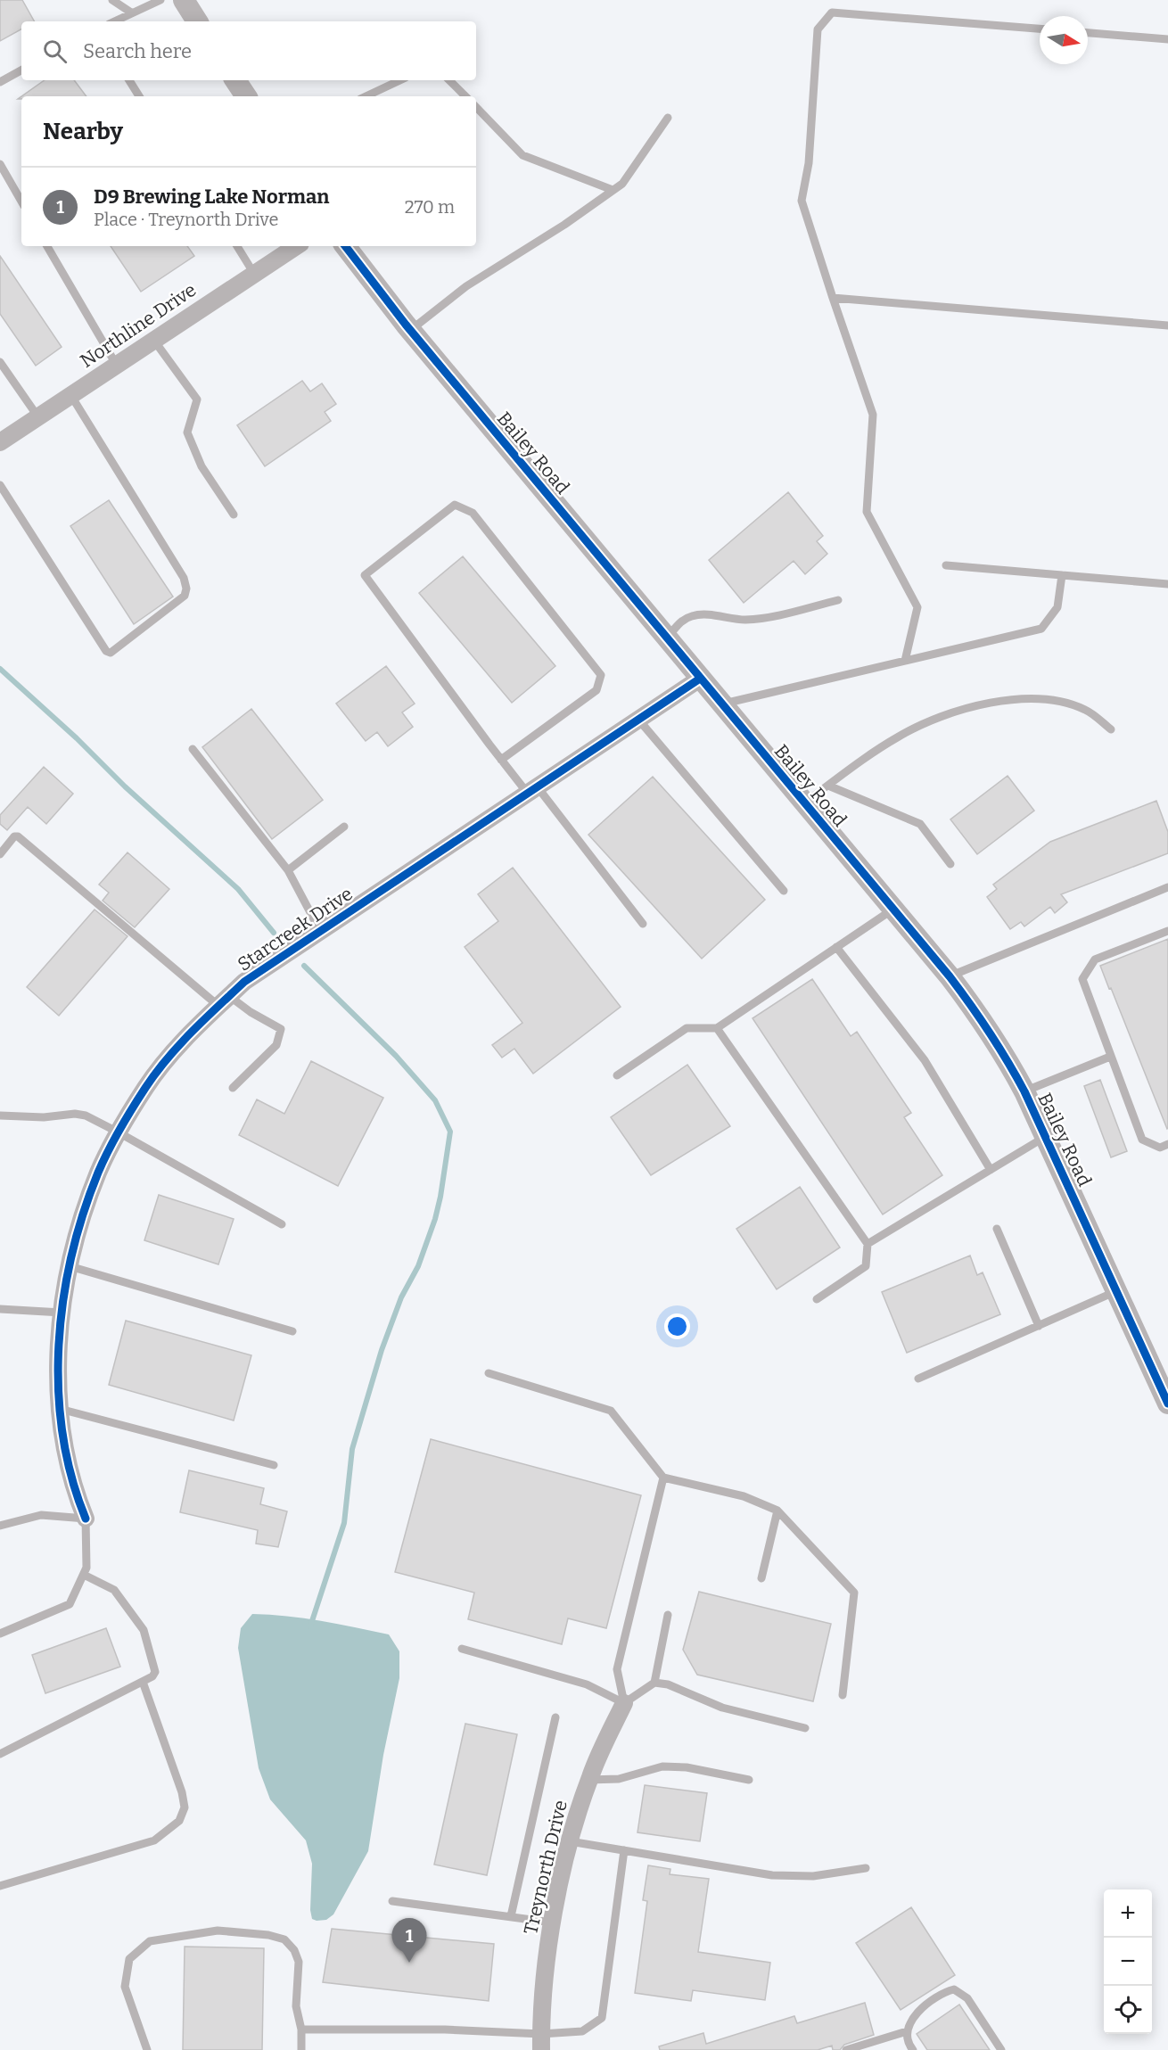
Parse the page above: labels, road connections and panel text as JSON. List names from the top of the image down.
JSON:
{
  "streets": {
    "street": [
      "Northline Drive",
      "Bailey Road",
      "Starcreek Drive",
      "Treynorth Drive"
    ]
  },
  "crossings": [
    ["Bailey Road", "Starcreek Drive"]
  ],
  "north": "right",
  "page": {
    "search": "Search here",
    "heading": "Nearby",
    "list": [
      {
        "mark": "1",
        "name": "D9 Brewing Lake Norman",
        "note": "Place · Treynorth Drive",
        "value": "270 m"
      }
    ],
    "map_buttons": ["+", "−"],
    "pins": "1"
  }
}
